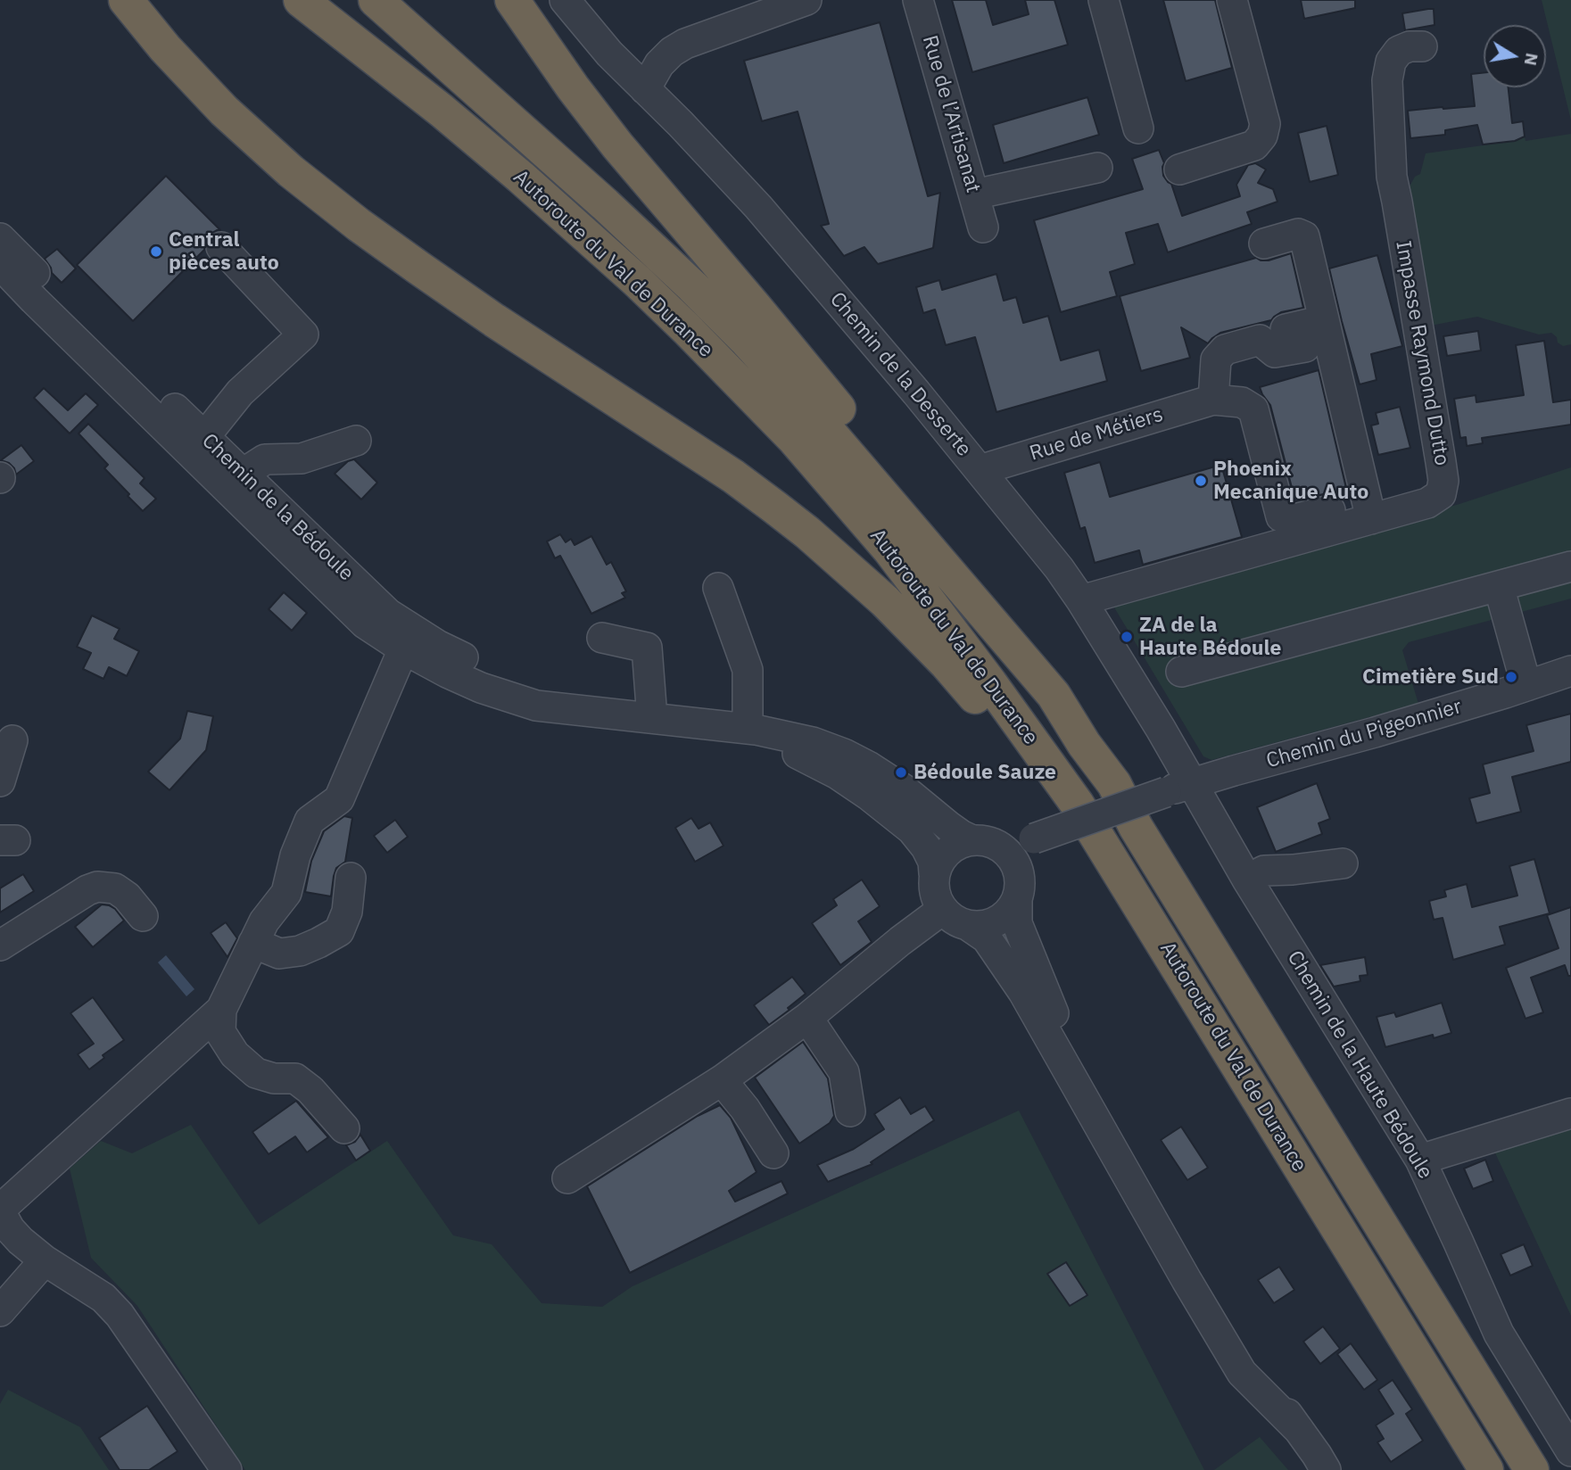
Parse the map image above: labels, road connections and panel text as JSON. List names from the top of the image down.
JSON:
{
  "streets": {
    "highway": ["Autoroute du Val de Durance"],
    "street": [
      "Rue de l’Artisanat",
      "Impasse Raymond Dutto",
      "Chemin de la Desserte",
      "Rue de Métiers",
      "Chemin de la Bédoule",
      "Chemin du Pigeonnier",
      "Chemin de la Haute Bédoule"
    ]
  },
  "crossings": [
    ["Impasse Raymond Dutto", "Chemin de la Desserte"],
    ["Chemin de la Desserte", "Rue de Métiers"],
    ["Chemin de la Desserte", "Chemin du Pigeonnier"],
    ["Chemin de la Desserte", "Chemin de la Haute Bédoule"],
    ["Chemin de la Bédoule", "Chemin du Pigeonnier"],
    ["Chemin du Pigeonnier", "Chemin de la Haute Bédoule"]
  ],
  "places": [
    "Central pièces auto",
    "Phoenix Mecanique Auto",
    "ZA de la Haute Bédoule",
    "Cimetière Sud",
    "Bédoule Sauze"
  ],
  "north": "right"
}
